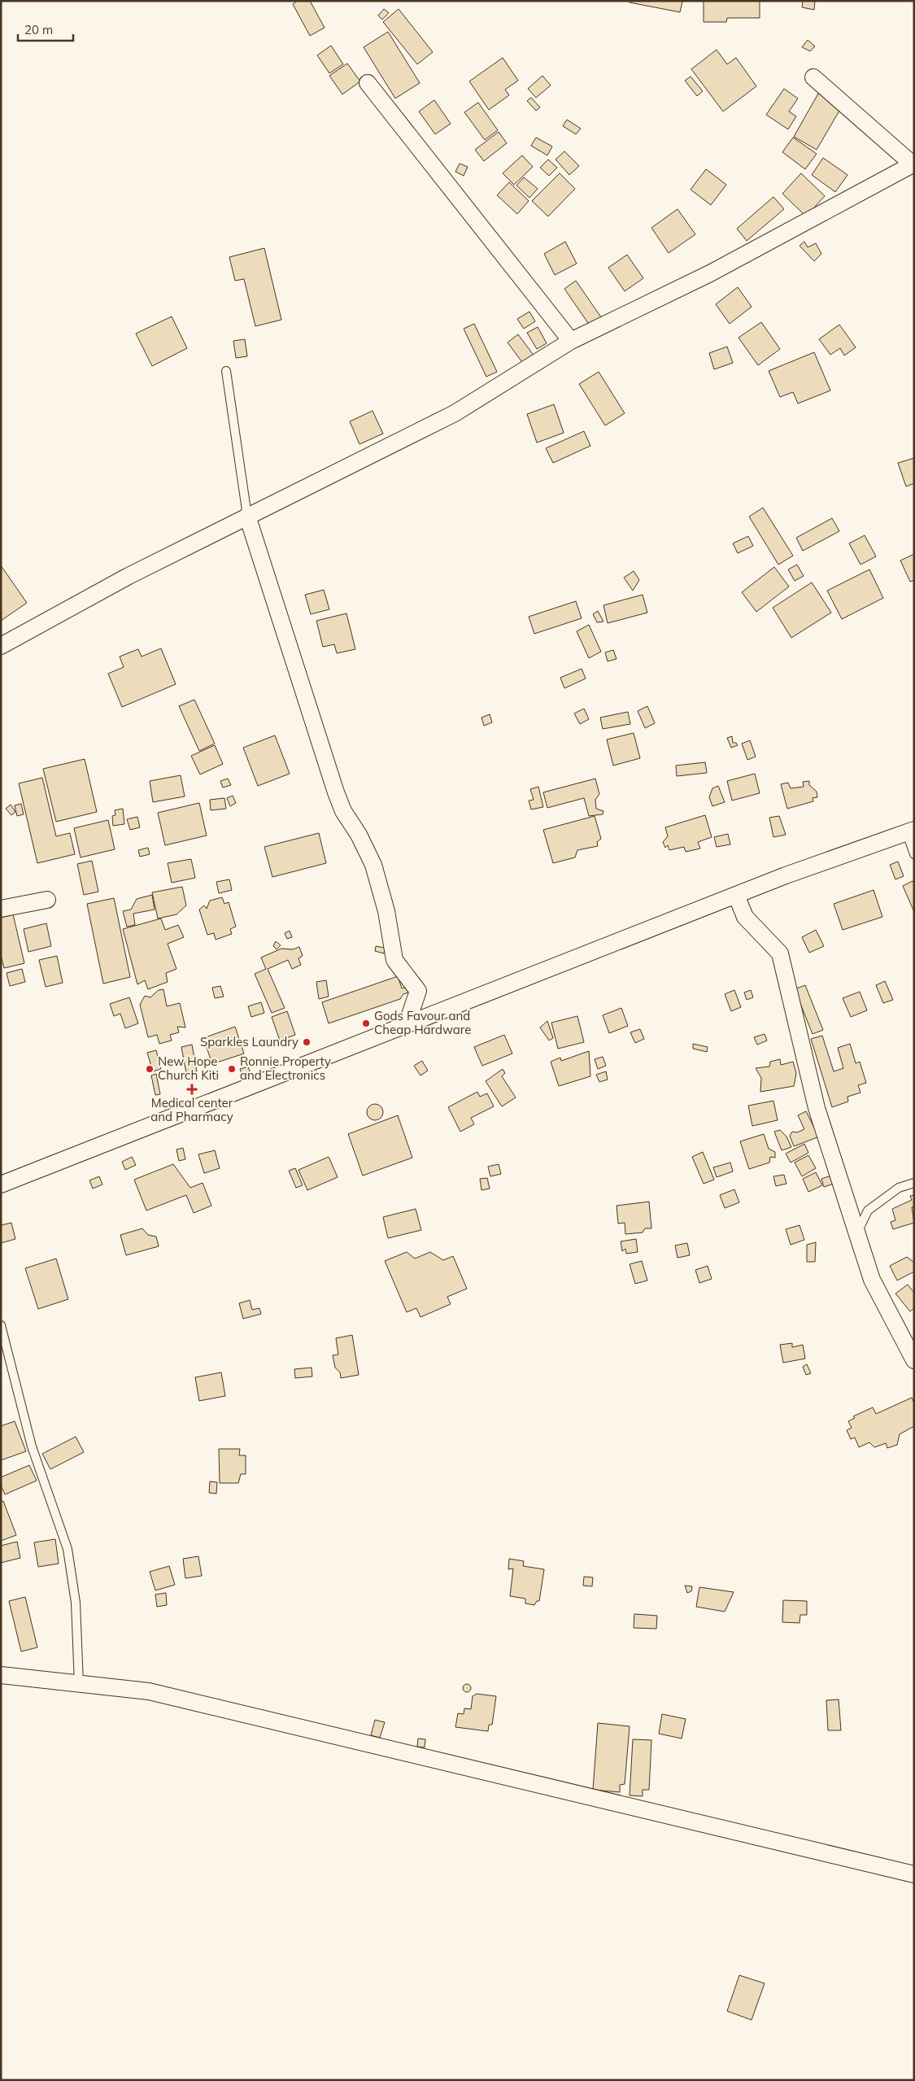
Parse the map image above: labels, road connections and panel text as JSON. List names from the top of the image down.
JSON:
{
  "places": {
    "other": [
      "Gods Favour and Cheap Hardware",
      "Sparkles Laundry",
      "New Hope Church Kiti",
      "Ronnie Property and Electronics"
    ],
    "health": ["Medical center and Pharmacy"]
  },
  "scale_bar": "20 m"
}
